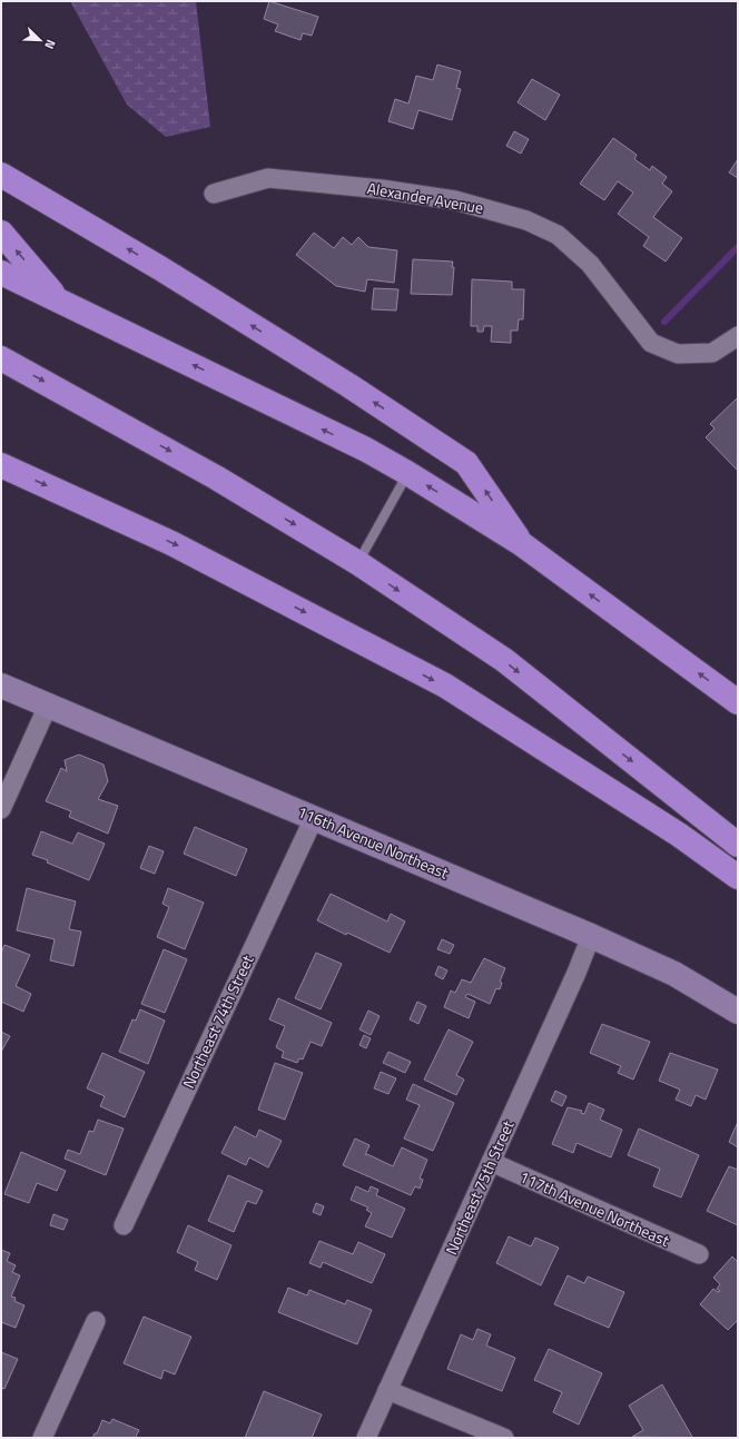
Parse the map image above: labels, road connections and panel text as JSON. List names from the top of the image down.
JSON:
{
  "streets": {
    "street": [
      "Alexander Avenue",
      "116th Avenue Northeast",
      "Northeast 74th Street",
      "Northeast 75th Street",
      "117th Avenue Northeast"
    ]
  },
  "crossings": [
    ["116th Avenue Northeast", "Northeast 74th Street"],
    ["116th Avenue Northeast", "Northeast 75th Street"],
    ["Northeast 75th Street", "117th Avenue Northeast"]
  ],
  "north": "bottom right"
}
